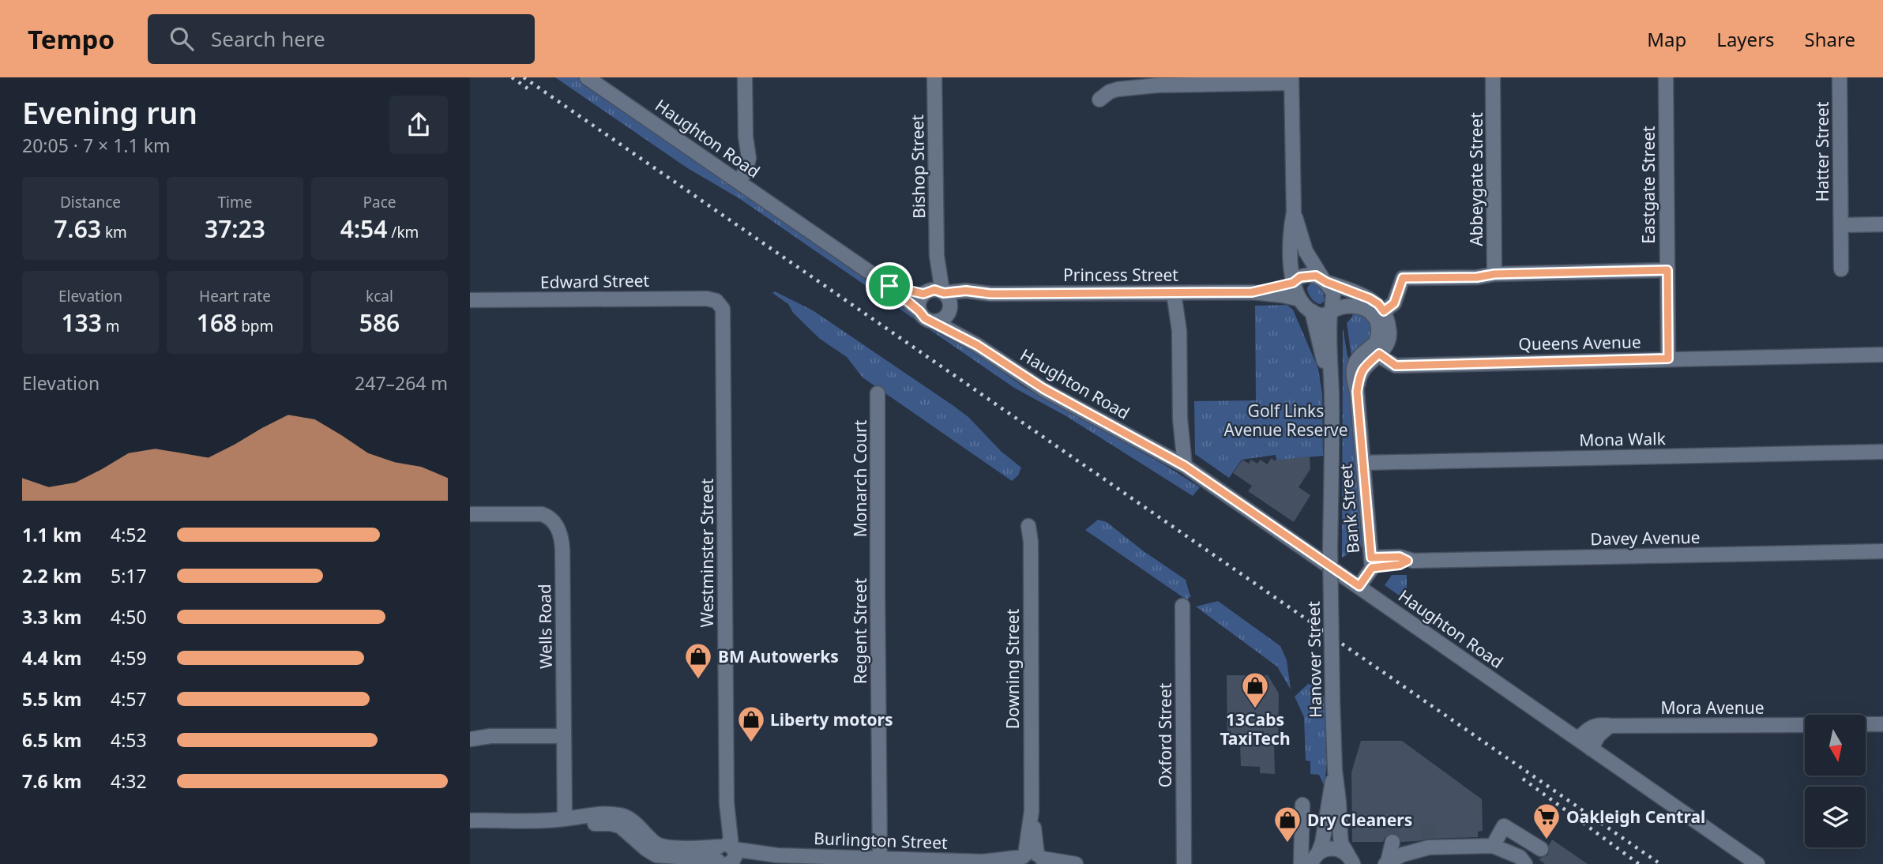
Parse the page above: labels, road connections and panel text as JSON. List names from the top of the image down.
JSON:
{
  "streets": {
    "street": [
      "Haughton Road",
      "Hatter Street",
      "Bishop Street",
      "Abbeygate Street",
      "Eastgate Street",
      "Princess Street",
      "Edward Street",
      "Queens Avenue",
      "Mona Walk",
      "Monarch Court",
      "Bank Street",
      "Davey Avenue",
      "Westminster Street",
      "Wells Road",
      "Regent Street",
      "Hanover Street",
      "Downing Street",
      "Mora Avenue",
      "Oxford Street",
      "Burlington Street"
    ]
  },
  "crossings": [
    ["Haughton Road", "Bishop Street"],
    ["Haughton Road", "Princess Street"],
    ["Haughton Road", "Bank Street"],
    ["Haughton Road", "Mora Avenue"],
    ["Bishop Street", "Princess Street"],
    ["Eastgate Street", "Queens Avenue"],
    ["Edward Street", "Westminster Street"],
    ["Queens Avenue", "Bank Street"],
    ["Mona Walk", "Bank Street"],
    ["Monarch Court", "Regent Street"],
    ["Bank Street", "Davey Avenue"],
    ["Westminster Street", "Burlington Street"],
    ["Wells Road", "Burlington Street"],
    ["Regent Street", "Burlington Street"],
    ["Downing Street", "Burlington Street"]
  ],
  "parks": ["Golf Links Avenue Reserve"],
  "places": {
    "shop": [
      "BM Autowerks",
      "13Cabs TaxiTech",
      "Liberty motors",
      "Dry Cleaners"
    ],
    "supermarket": ["Oakleigh Central"]
  },
  "north": "bottom",
  "page": {
    "header": "Tempo",
    "search": "Search here",
    "nav": ["Map", "Layers", "Share"],
    "heading": ["Evening run", "20:05 · 7 × 1.1 km"],
    "stats": [
      ["Distance", "7.63 km"],
      ["Time", "37:23"],
      ["Pace", "4:54 /km"],
      ["Elevation", "133 m"],
      ["Heart rate", "168 bpm"],
      ["kcal", "586"]
    ],
    "chart": ["Elevation", "247–264 m"],
    "list": [
      {
        "name": "1.1 km",
        "note": "4:52"
      },
      {
        "name": "2.2 km",
        "note": "5:17"
      },
      {
        "name": "3.3 km",
        "note": "4:50"
      },
      {
        "name": "4.4 km",
        "note": "4:59"
      },
      {
        "name": "5.5 km",
        "note": "4:57"
      },
      {
        "name": "6.5 km",
        "note": "4:53"
      },
      {
        "name": "7.6 km",
        "note": "4:32"
      }
    ]
  }
}
